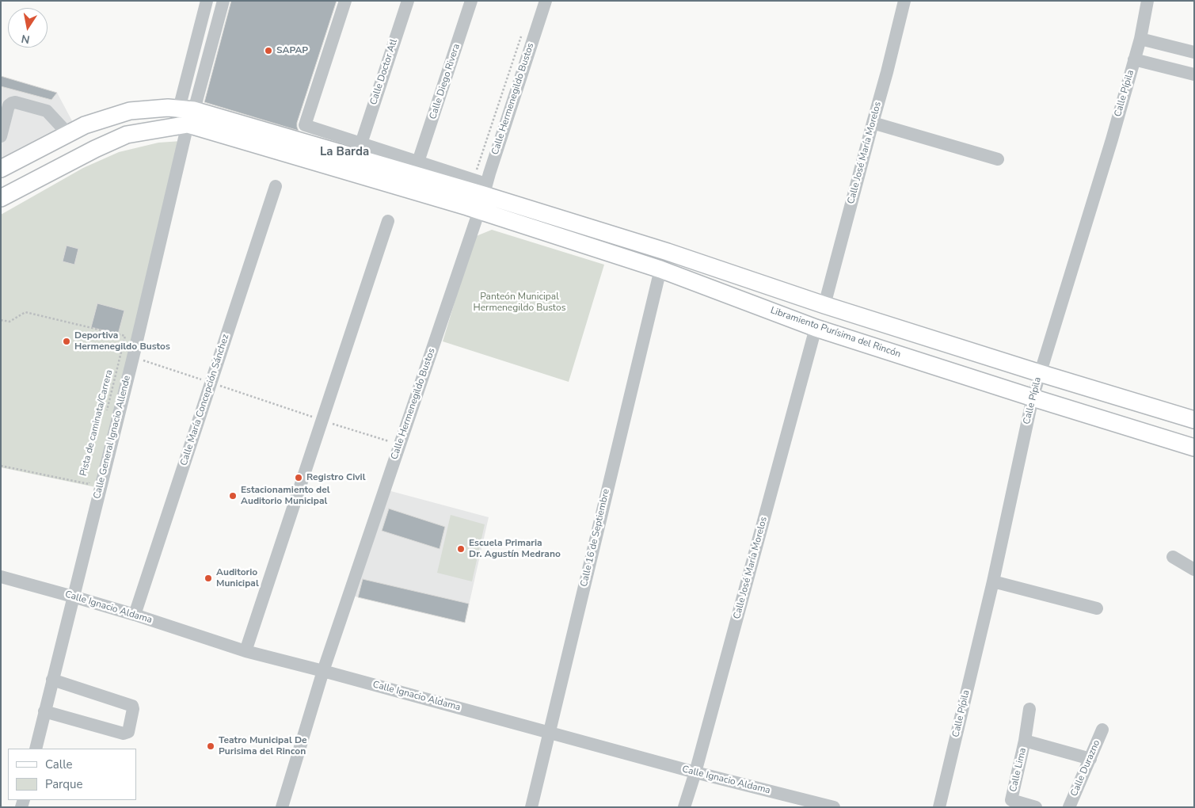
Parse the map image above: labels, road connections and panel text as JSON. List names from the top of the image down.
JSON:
{
  "streets": {
    "main road": ["Libramiento Purísima del Rincón"],
    "street": [
      "Calle Doctor Atl",
      "Calle Diego Rivera",
      "Calle Pípila",
      "Calle Hermenegildo Bustos",
      "Calle José María Morelos",
      "Calle María Concepción Sánchez",
      "Calle General Ignacio Allende",
      "Calle 16 de Septiembre",
      "Calle Ignacio Aldama",
      "Calle Durazno",
      "Calle Lima"
    ],
    "path": ["Pista de caminata/Carrera"]
  },
  "crossings": [
    ["Calle Pípila", "Libramiento Purísima del Rincón"],
    ["Calle Hermenegildo Bustos", "Libramiento Purísima del Rincón"],
    ["Calle Hermenegildo Bustos", "Calle Ignacio Aldama"],
    ["Calle José María Morelos", "Libramiento Purísima del Rincón"],
    ["Calle José María Morelos", "Calle Ignacio Aldama"],
    ["Libramiento Purísima del Rincón", "Calle 16 de Septiembre"],
    ["Calle María Concepción Sánchez", "Calle Ignacio Aldama"],
    ["Calle General Ignacio Allende", "Calle Ignacio Aldama"],
    ["Calle 16 de Septiembre", "Calle Ignacio Aldama"]
  ],
  "districts": ["La Barda"],
  "parks": ["Panteón Municipal Hermenegildo Bustos"],
  "places": [
    "SAPAP",
    "Deportiva Hermenegildo Bustos",
    "Registro Civil",
    "Estacionamiento del Auditorio Municipal",
    "Escuela Primaria Dr. Agustín Medrano",
    "Auditorio Municipal",
    "Teatro Municipal De Purisima del Rincon"
  ],
  "legend": ["Calle", "Parque"],
  "north": "bottom"
}
